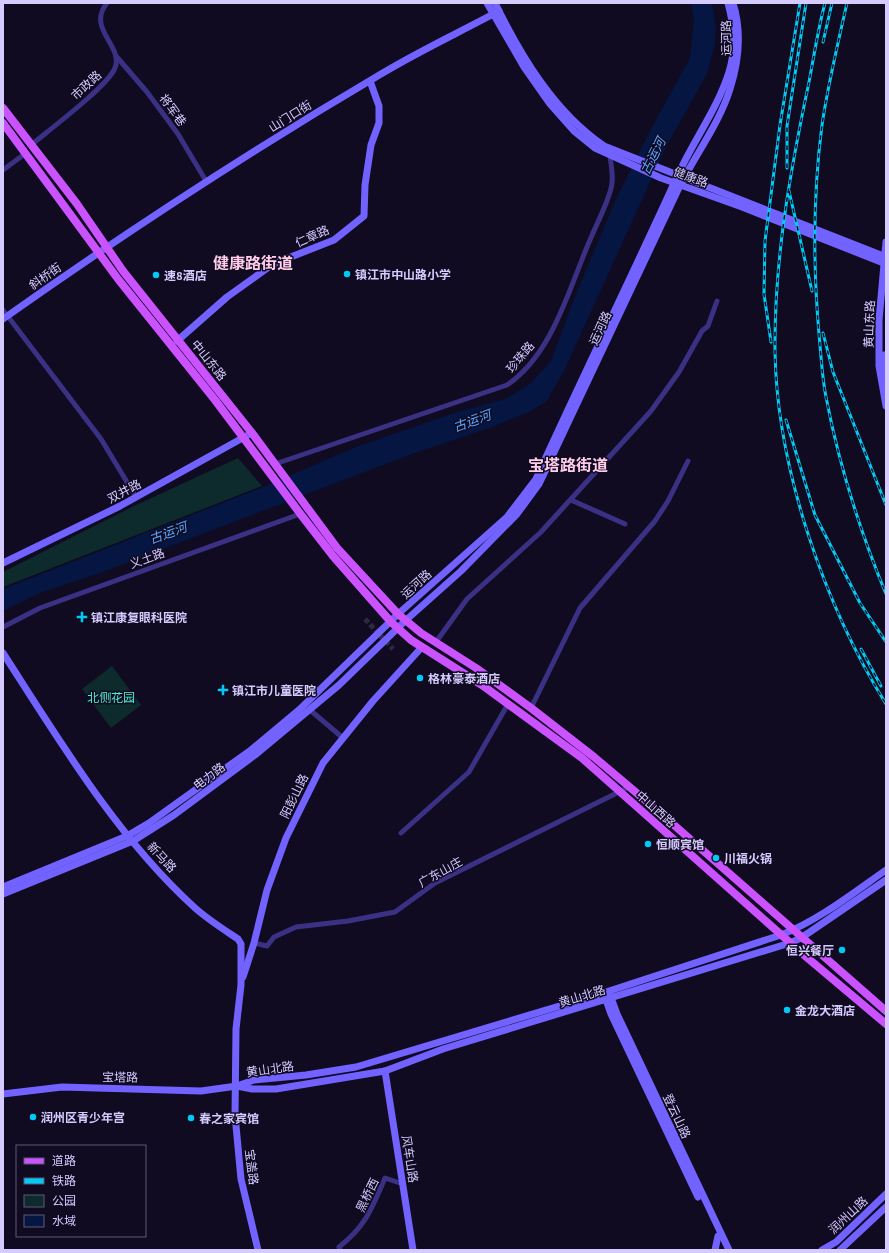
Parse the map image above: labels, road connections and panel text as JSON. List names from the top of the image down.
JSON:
{
  "streets": {
    "main road": [
      "运河路",
      "山门口街",
      "健康路",
      "仁章路",
      "斜桥街",
      "黄山东路",
      "中山东路",
      "双井路",
      "电力路",
      "阳彭山路",
      "中山西路",
      "新马路",
      "黄山北路",
      "宝塔路",
      "登云山路",
      "风车山路",
      "宝盖路",
      "润州山路"
    ],
    "street": [
      "市政路",
      "将军巷",
      "珍珠路",
      "义土路",
      "广东山庄",
      "黑桥西"
    ]
  },
  "crossings": [
    ["运河路", "健康路"],
    ["运河路", "中山东路"],
    ["运河路", "电力路"],
    ["运河路", "中山西路"],
    ["市政路", "将军巷"],
    ["市政路", "中山东路"],
    ["将军巷", "山门口街"],
    ["山门口街", "健康路"],
    ["山门口街", "仁章路"],
    ["山门口街", "斜桥街"],
    ["山门口街", "中山东路"],
    ["健康路", "黄山东路"],
    ["健康路", "珍珠路"],
    ["仁章路", "中山东路"],
    ["斜桥街", "中山东路"],
    ["珍珠路", "中山东路"],
    ["中山东路", "双井路"],
    ["中山东路", "义土路"],
    ["中山东路", "电力路"],
    ["中山东路", "中山西路"],
    ["电力路", "中山西路"],
    ["电力路", "新马路"],
    ["阳彭山路", "中山西路"],
    ["阳彭山路", "新马路"],
    ["阳彭山路", "广东山庄"],
    ["中山西路", "广东山庄"],
    ["中山西路", "黄山北路"],
    ["新马路", "黄山北路"],
    ["新马路", "宝塔路"],
    ["新马路", "宝盖路"],
    ["黄山北路", "宝塔路"],
    ["黄山北路", "登云山路"],
    ["黄山北路", "风车山路"],
    ["黄山北路", "宝盖路"],
    ["宝塔路", "宝盖路"],
    ["风车山路", "黑桥西"]
  ],
  "districts": ["健康路街道", "宝塔路街道"],
  "water": ["古运河"],
  "parks": ["北侧花园"],
  "places": {
    "other": [
      "镇江市中山路小学",
      "速8酒店",
      "格林豪泰酒店",
      "恒顺宾馆",
      "川福火锅",
      "恒兴餐厅",
      "金龙大酒店",
      "润州区青少年宫",
      "春之家宾馆"
    ],
    "health": ["镇江康复眼科医院", "镇江市儿童医院"]
  },
  "legend": [
    "道路",
    "铁路",
    "公园",
    "水域"
  ]
}
